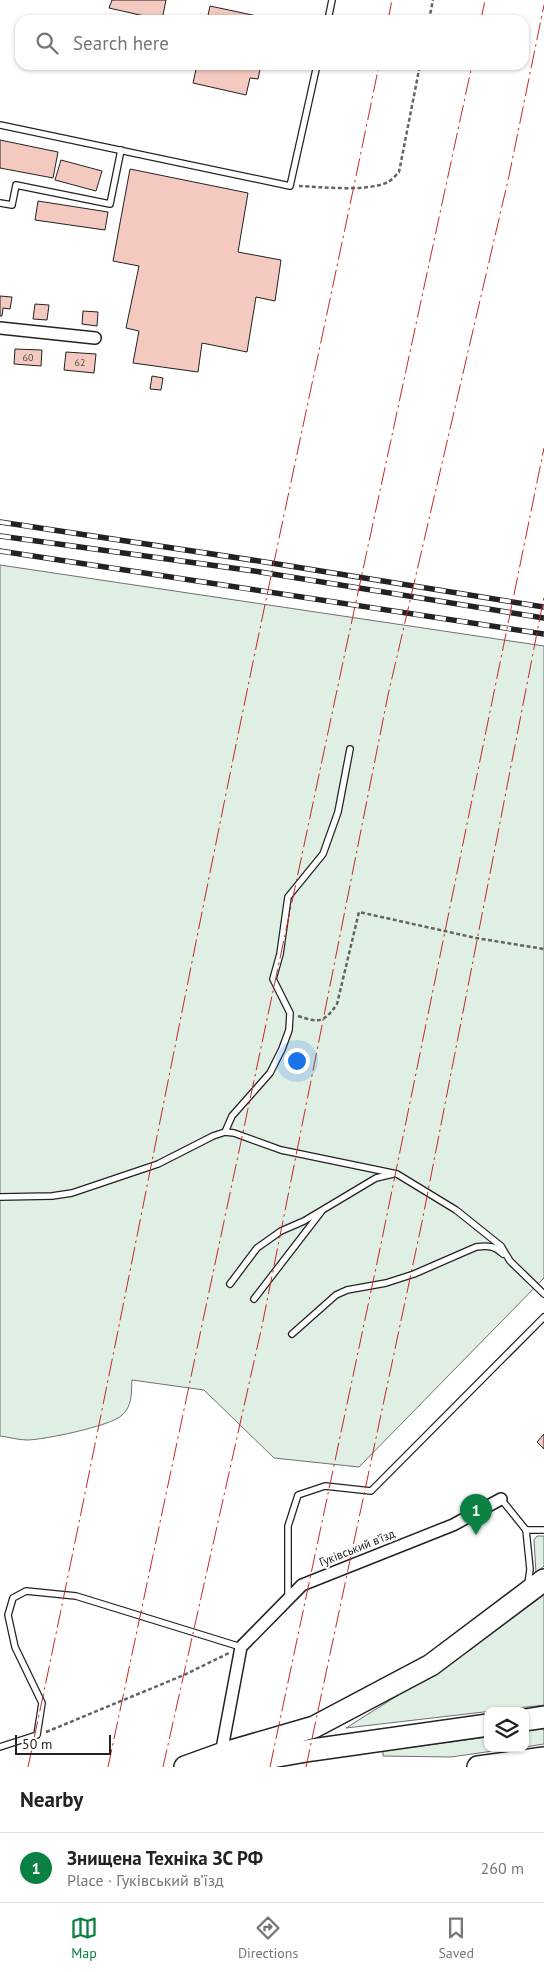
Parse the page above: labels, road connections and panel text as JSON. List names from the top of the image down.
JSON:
{
  "streets": {
    "street": ["Гуківський в’їзд"]
  },
  "house_numbers": ["60", "62"],
  "scale_bar": "50 m",
  "page": {
    "search": "Search here",
    "pins": "1",
    "scale": "50 m",
    "heading": "Nearby",
    "list": [
      {
        "mark": "1",
        "name": "Знищена Техніка ЗС РФ",
        "note": "Place · Гуківський в’їзд",
        "value": "260 m"
      }
    ],
    "nav": ["Map", "Directions", "Saved"]
  }
}
